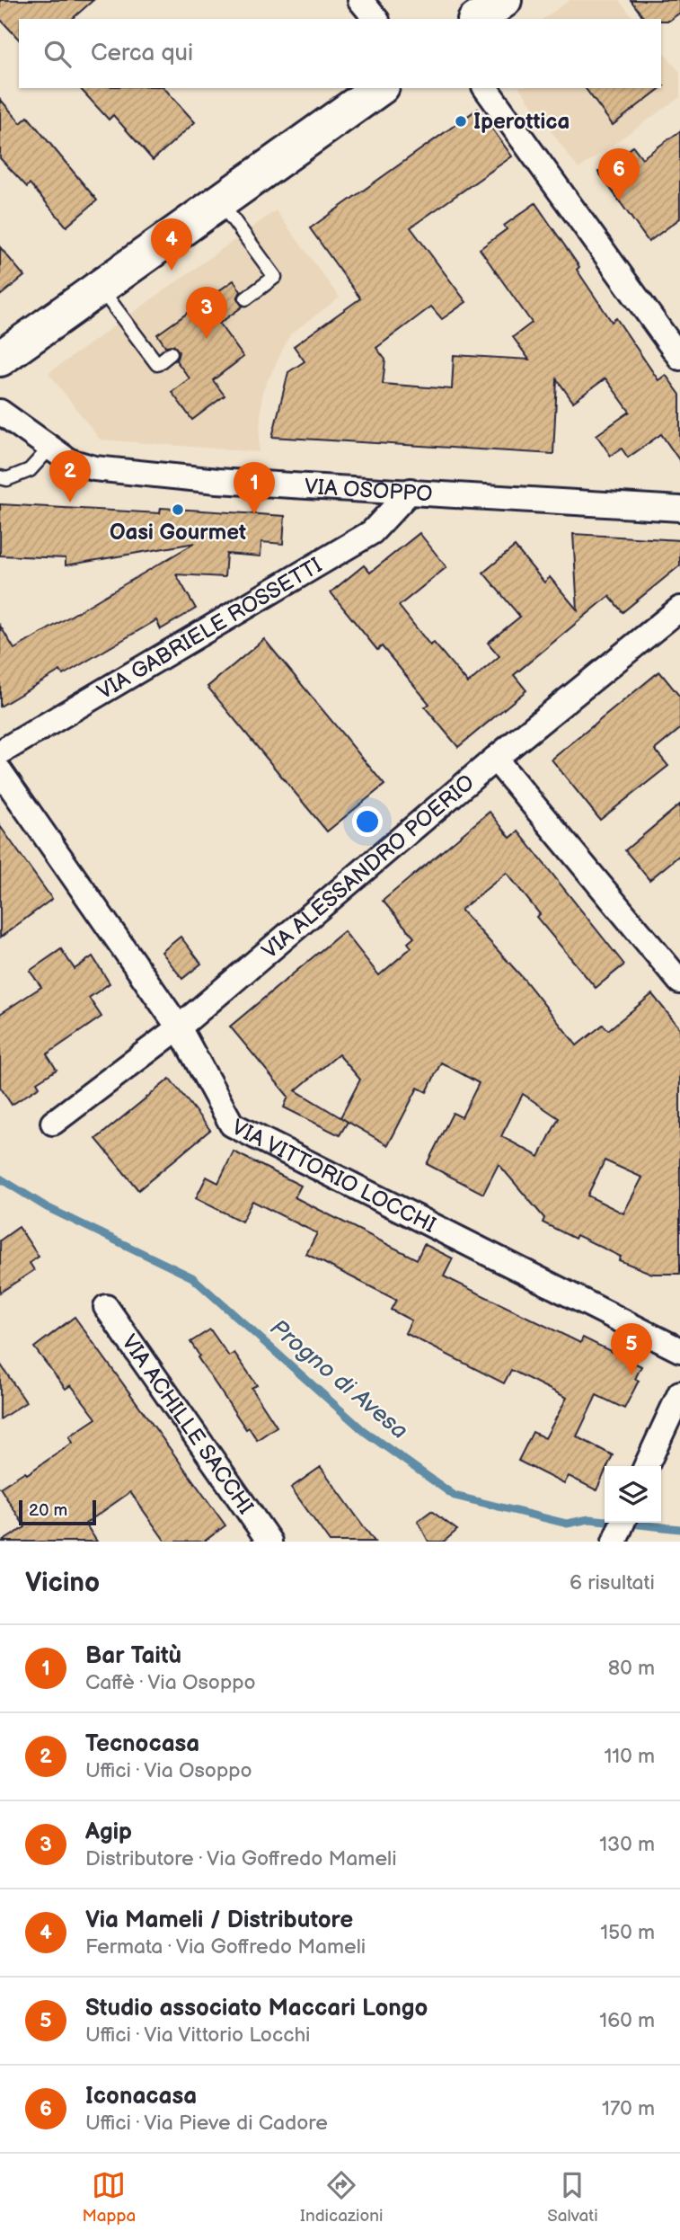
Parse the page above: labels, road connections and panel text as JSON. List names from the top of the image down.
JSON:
{
  "streets": {
    "street": [
      "VIA OSOPPO",
      "VIA GABRIELE ROSSETTI",
      "VIA ALESSANDRO POERIO",
      "VIA VITTORIO LOCCHI",
      "VIA ACHILLE SACCHI"
    ]
  },
  "crossings": [
    ["VIA OSOPPO", "VIA GABRIELE ROSSETTI"],
    ["VIA ALESSANDRO POERIO", "VIA VITTORIO LOCCHI"]
  ],
  "water": ["Progno di Avesa"],
  "places": ["Iperottica", "Oasi Gourmet"],
  "scale_bar": "20 m",
  "page": {
    "search": "Cerca qui",
    "pins": [
      "6",
      "4",
      "3",
      "2",
      "1",
      "5"
    ],
    "scale": "20 m",
    "heading": ["Vicino", "6 risultati"],
    "list": [
      {
        "mark": "1",
        "name": "Bar Taitù",
        "note": "Caffè · Via Osoppo",
        "value": "80 m"
      },
      {
        "mark": "2",
        "name": "Tecnocasa",
        "note": "Uffici · Via Osoppo",
        "value": "110 m"
      },
      {
        "mark": "3",
        "name": "Agip",
        "note": "Distributore · Via Goffredo Mameli",
        "value": "130 m"
      },
      {
        "mark": "4",
        "name": "Via Mameli / Distributore",
        "note": "Fermata · Via Goffredo Mameli",
        "value": "150 m"
      },
      {
        "mark": "5",
        "name": "Studio associato Maccari Longo",
        "note": "Uffici · Via Vittorio Locchi",
        "value": "160 m"
      },
      {
        "mark": "6",
        "name": "Iconacasa",
        "note": "Uffici · Via Pieve di Cadore",
        "value": "170 m"
      }
    ],
    "nav": ["Mappa", "Indicazioni", "Salvati"]
  }
}
